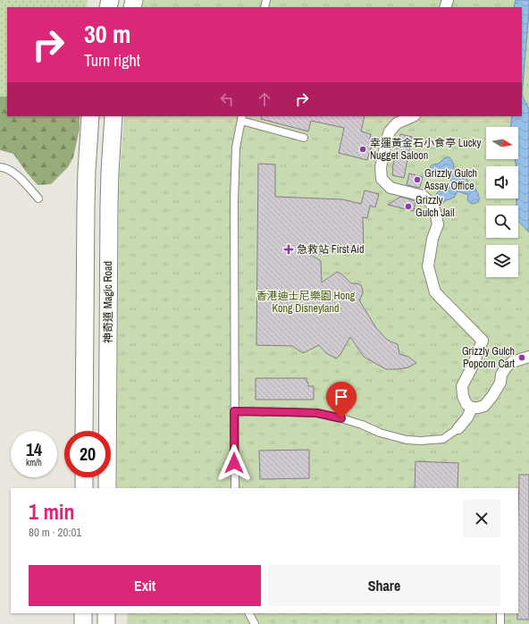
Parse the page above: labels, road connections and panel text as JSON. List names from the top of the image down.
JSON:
{
  "streets": {
    "street": ["神奇道 Magic Road"]
  },
  "parks": ["香港迪士尼樂園 Hong Kong Disneyland"],
  "places": {
    "other": [
      "幸運黃金石小食亭 Lucky Nugget Saloon",
      "Grizzly Gulch Assay Office",
      "Grizzly Gulch Jail",
      "Grizzly Gulch Popcorn Cart"
    ],
    "health": ["急救站 First Aid"]
  },
  "north": "right",
  "page": {
    "turn": ["30 m", "Turn right"],
    "speed": "14 km/h",
    "limit": "20",
    "heading": ["1 min", "80 m · 20:01"],
    "buttons": ["Exit", "Share"]
  }
}
